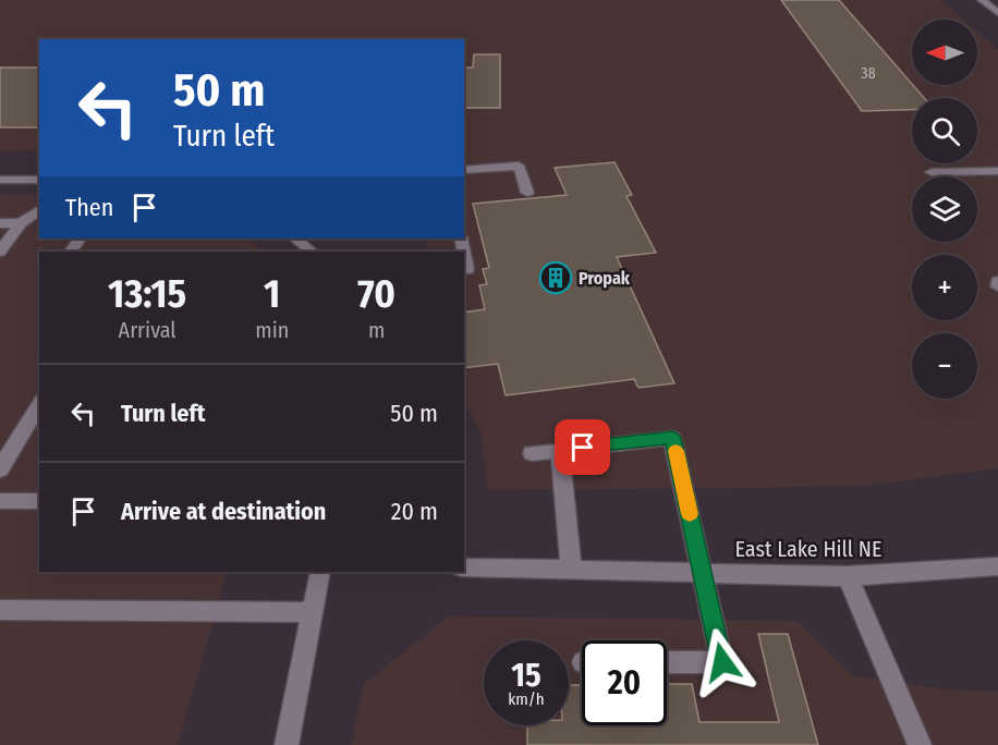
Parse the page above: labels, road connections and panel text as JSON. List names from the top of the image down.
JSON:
{
  "streets": {
    "street": ["East Lake Hill NE"]
  },
  "places": {
    "building": ["Propak"]
  },
  "house_numbers": ["38"],
  "north": "left",
  "page": {
    "map_buttons": ["+", "−"],
    "turn": ["50 m", "Turn left"],
    "then": "Then",
    "eta": [
      "13:15",
      "Arrival",
      "1",
      "min",
      "70",
      "m"
    ],
    "list": [
      {
        "name": "Turn left",
        "value": "50 m"
      },
      {
        "name": "Arrive at destination",
        "value": "20 m"
      }
    ],
    "speed": "15 km/h",
    "limit": "20"
  }
}
